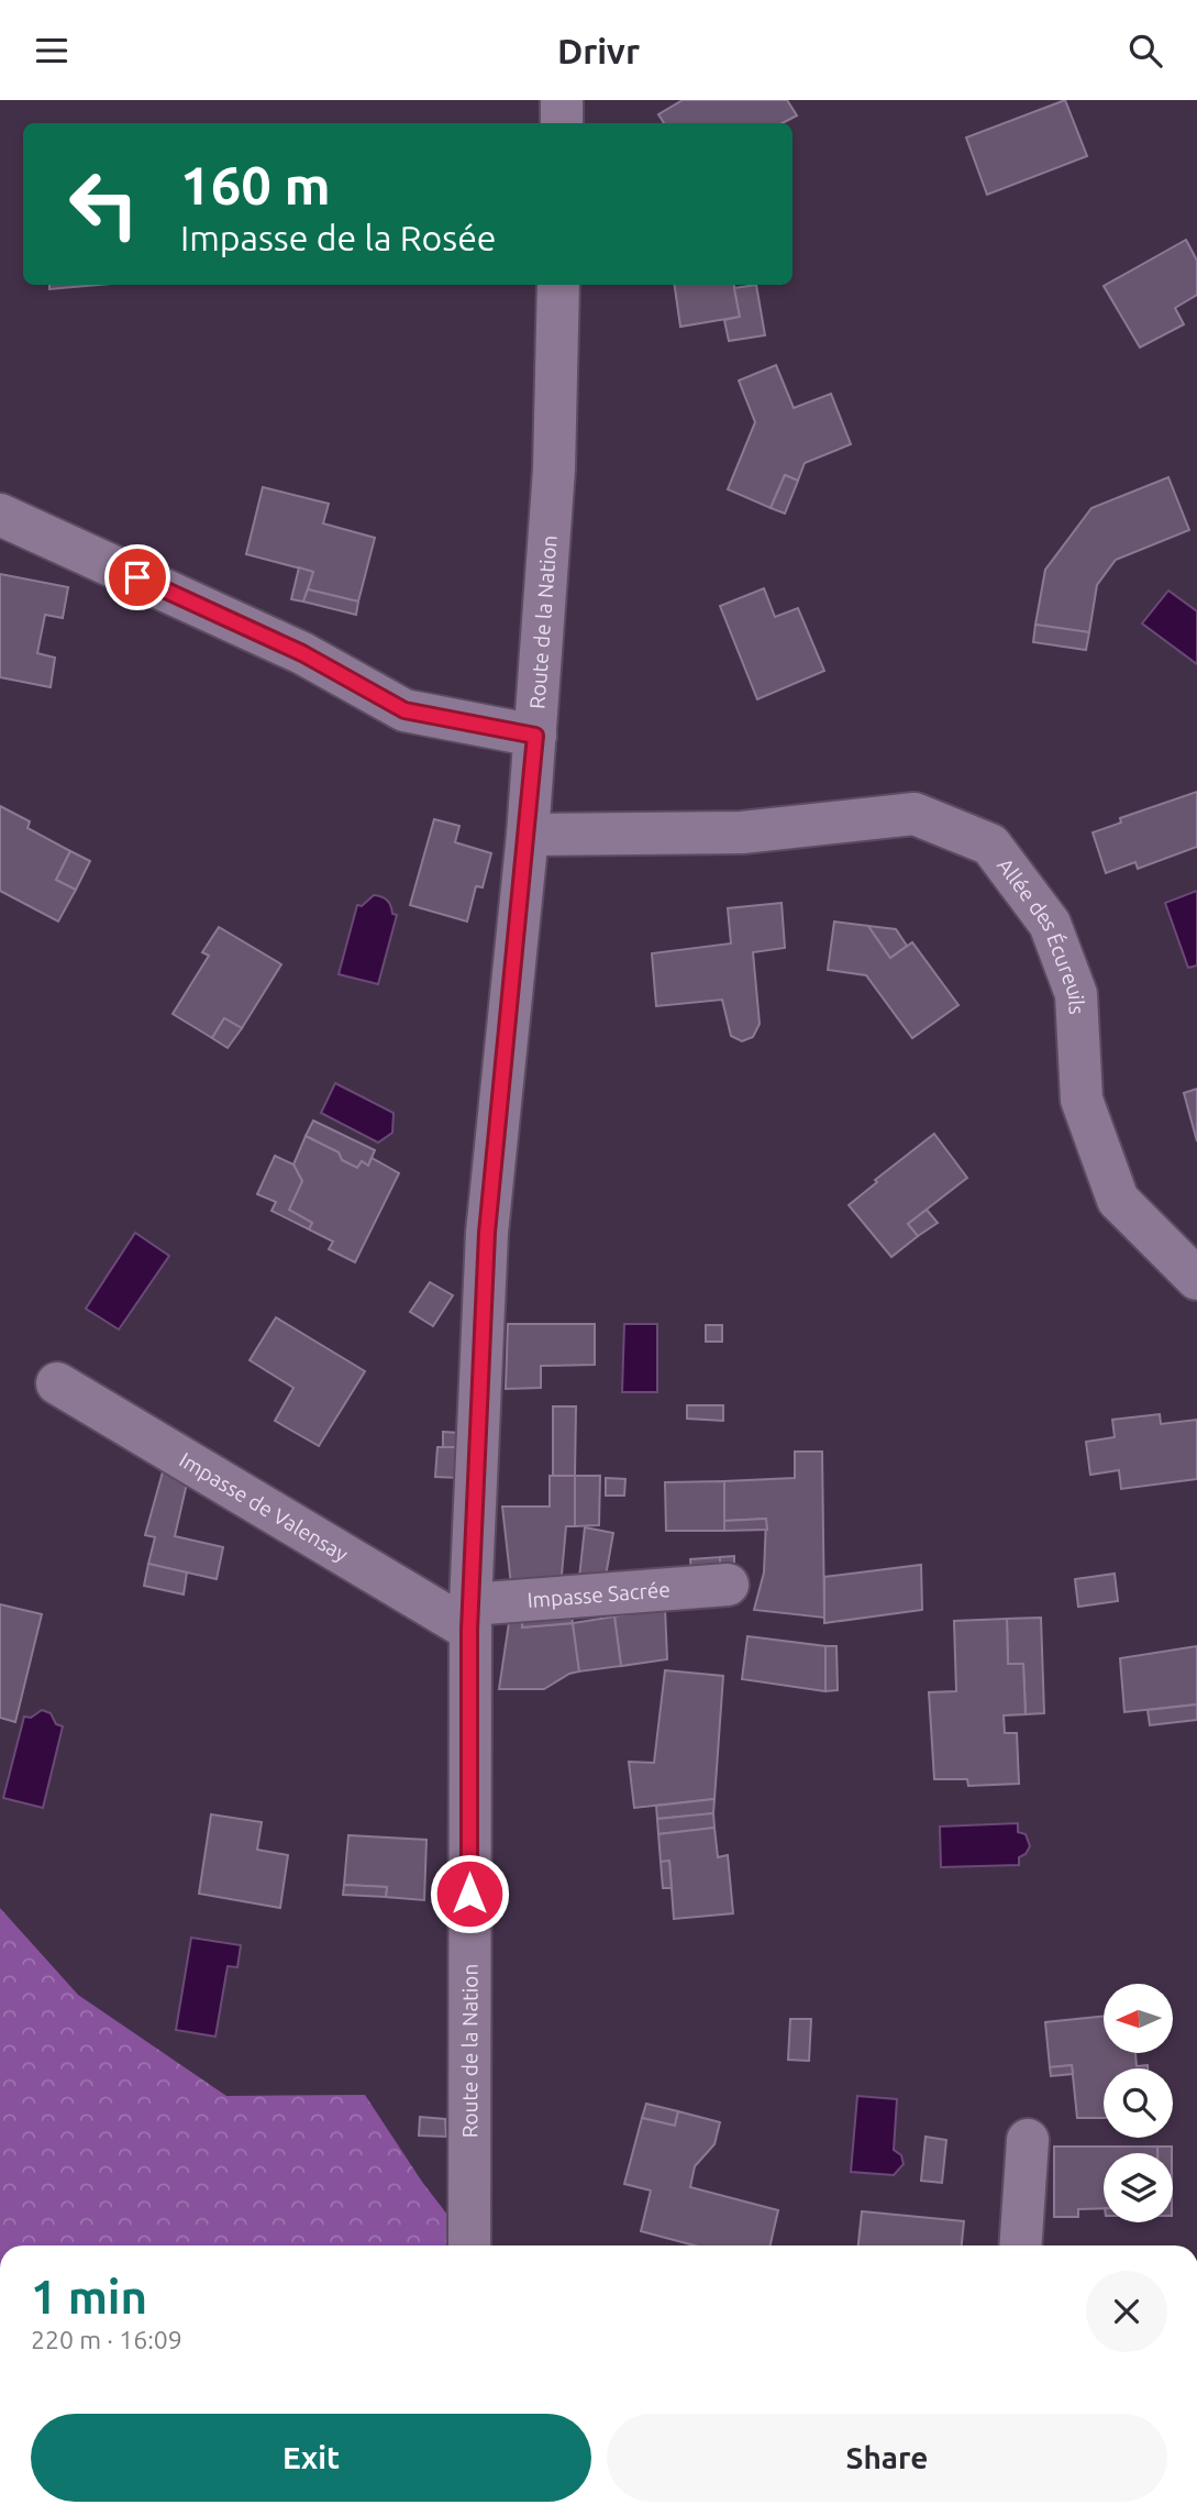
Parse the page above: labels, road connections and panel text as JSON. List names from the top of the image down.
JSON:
{
  "streets": {
    "street": [
      "Route de la Nation",
      "Allée des Écureuils",
      "Impasse de Valensay",
      "Impasse Sacrée"
    ]
  },
  "crossings": [
    ["Route de la Nation", "Allée des Écureuils"],
    ["Route de la Nation", "Impasse de Valensay"],
    ["Route de la Nation", "Impasse Sacrée"],
    ["Impasse de Valensay", "Impasse Sacrée"]
  ],
  "north": "left",
  "page": {
    "header": "Drivr",
    "turn": ["160 m", "Impasse de la Rosée"],
    "heading": ["1 min", "220 m · 16:09"],
    "buttons": ["Exit", "Share"]
  }
}
